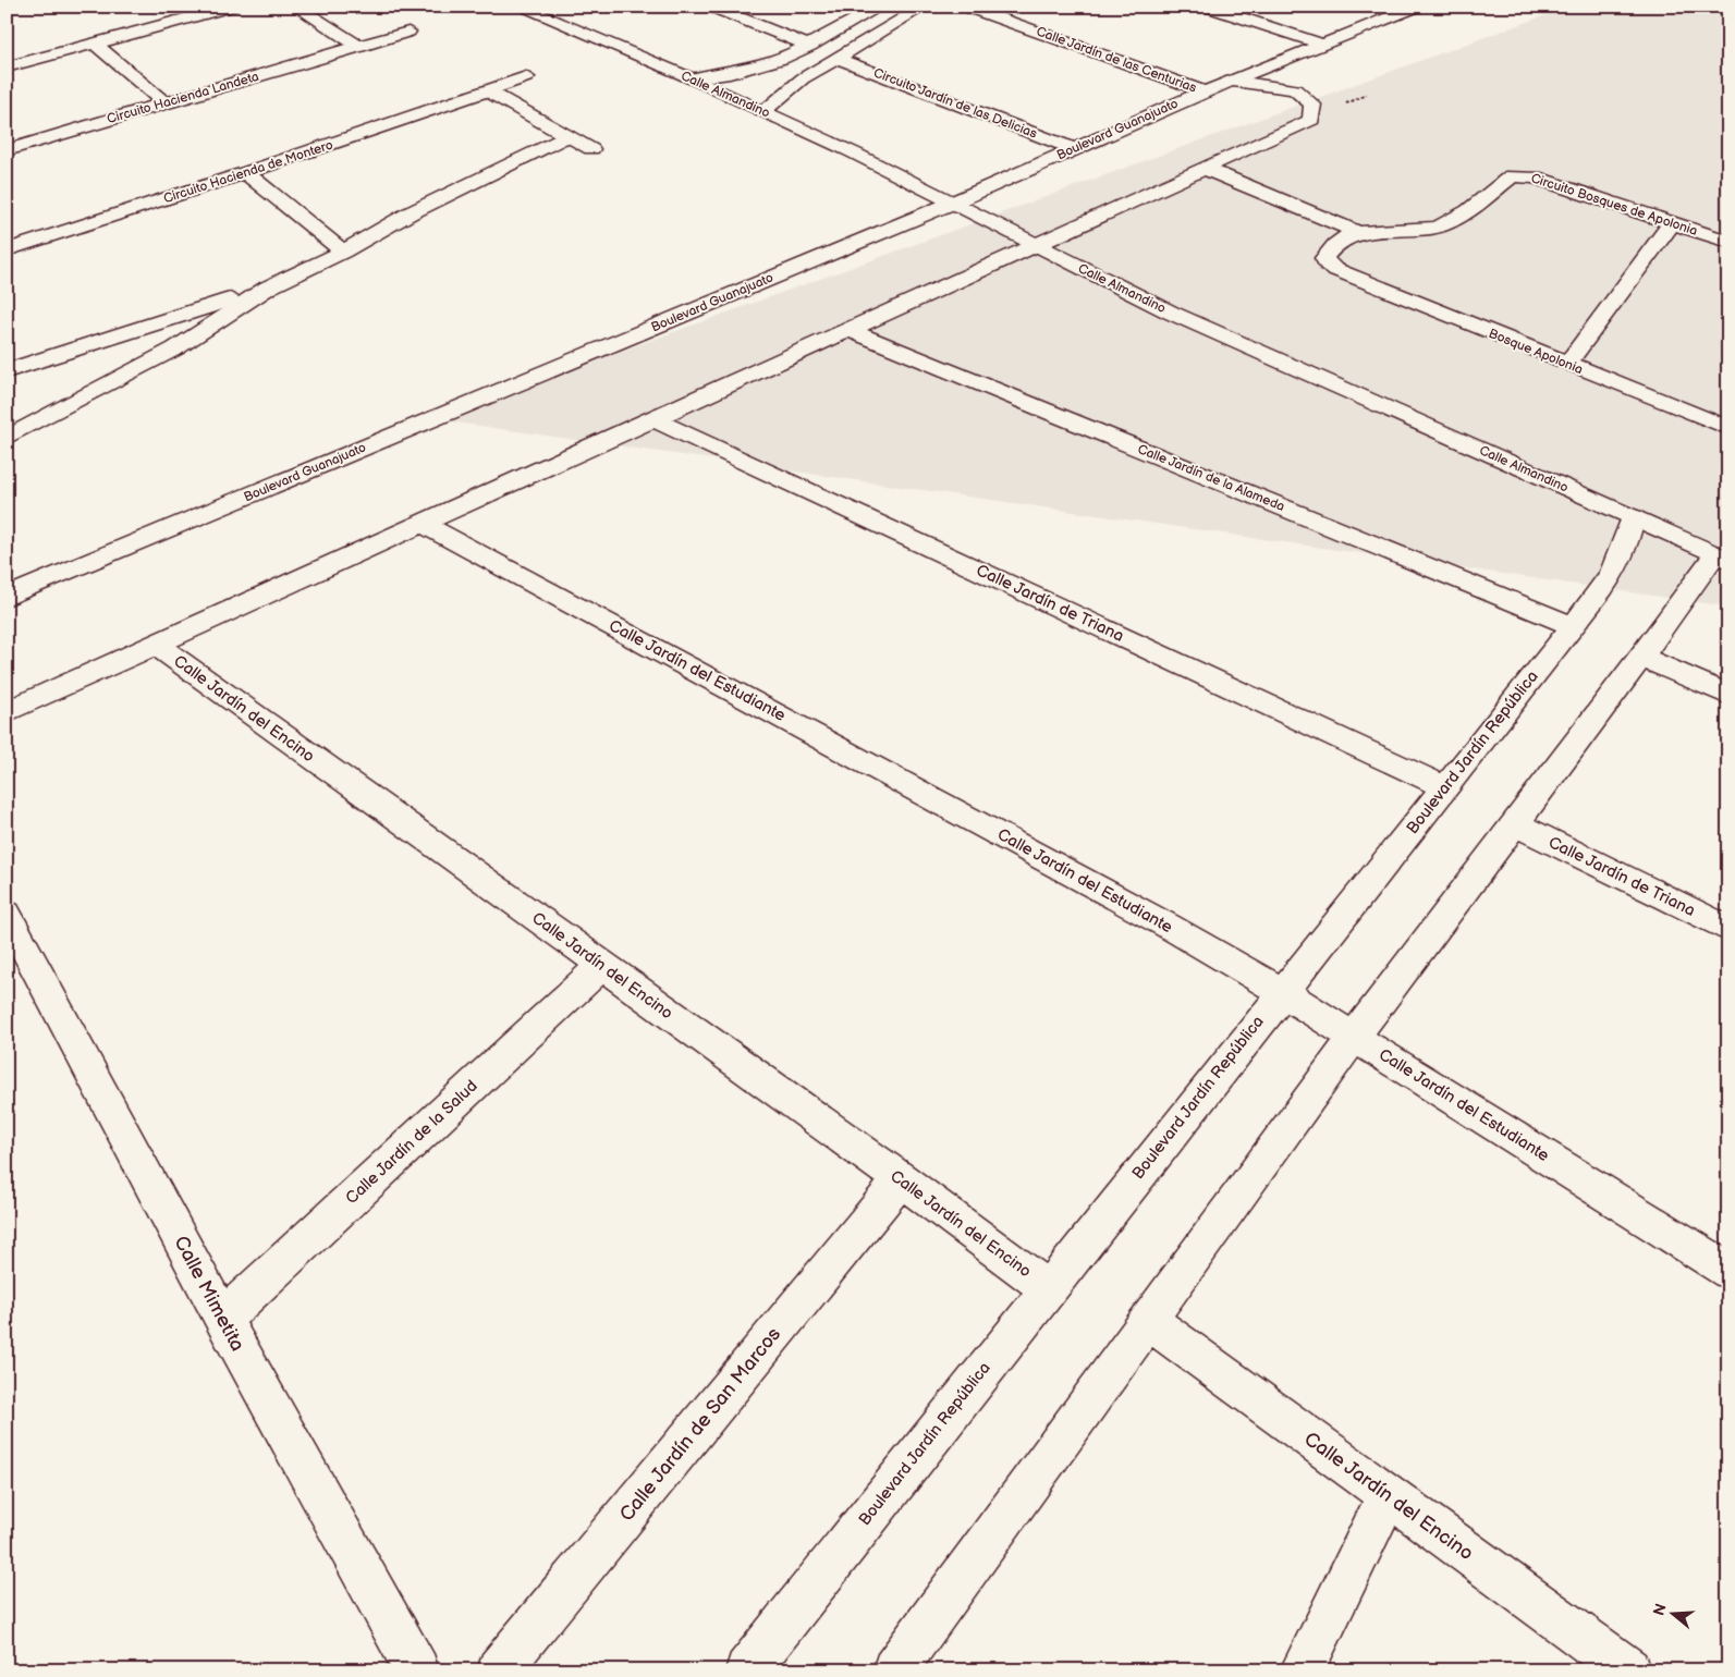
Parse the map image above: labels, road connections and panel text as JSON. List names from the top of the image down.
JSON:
{
  "streets": {
    "street": [
      "Calle Jardín de las Centurias",
      "Calle Almandino",
      "Circuito Hacienda Landeta",
      "Circuito Jardín de las Delicias",
      "Boulevard Guanajuato",
      "Circuito Hacienda de Montero",
      "Circuito Bosques de Apolonia",
      "Bosque Apolonia",
      "Calle Jardín de la Alameda",
      "Calle Jardín de Triana",
      "Calle Jardín del Estudiante",
      "Calle Jardín del Encino",
      "Boulevard Jardín República",
      "Calle Jardín de la Salud",
      "Calle Mimetita",
      "Calle Jardín de San Marcos"
    ]
  },
  "crossings": [
    ["Calle Jardín de las Centurias", "Boulevard Guanajuato"],
    ["Calle Almandino", "Boulevard Guanajuato"],
    ["Calle Almandino", "Boulevard Jardín República"],
    ["Circuito Jardín de las Delicias", "Boulevard Guanajuato"],
    ["Circuito Bosques de Apolonia", "Bosque Apolonia"],
    ["Calle Jardín de la Alameda", "Boulevard Jardín República"],
    ["Calle Jardín de Triana", "Boulevard Jardín República"],
    ["Calle Jardín del Estudiante", "Boulevard Jardín República"],
    ["Calle Jardín del Encino", "Boulevard Jardín República"],
    ["Calle Jardín del Encino", "Calle Jardín de la Salud"],
    ["Calle Jardín del Encino", "Calle Jardín de San Marcos"],
    ["Calle Jardín de la Salud", "Calle Mimetita"]
  ],
  "north": "left"
}
